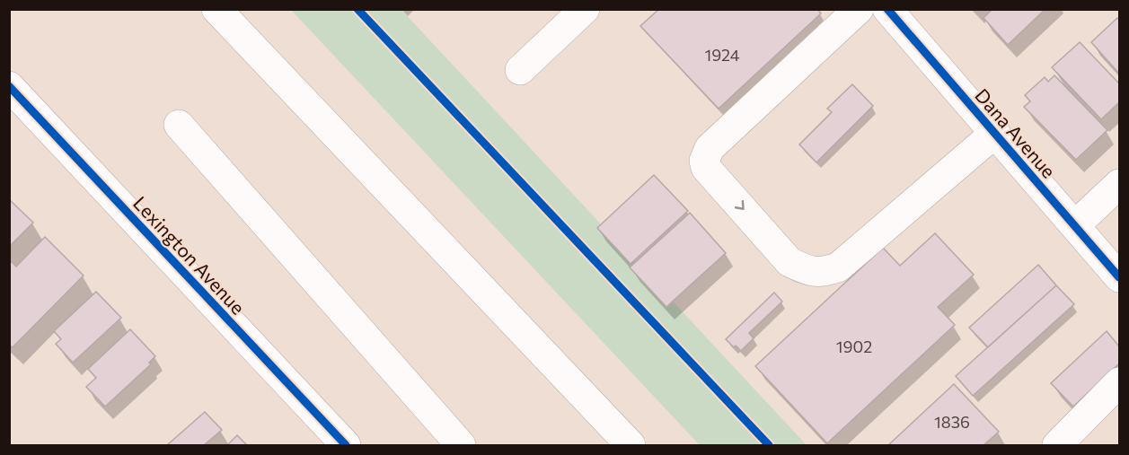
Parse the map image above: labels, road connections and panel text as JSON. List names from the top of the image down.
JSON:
{
  "streets": {
    "street": ["Dana Avenue", "Lexington Avenue"]
  },
  "house_numbers": ["1924", "1902", "1836"]
}
